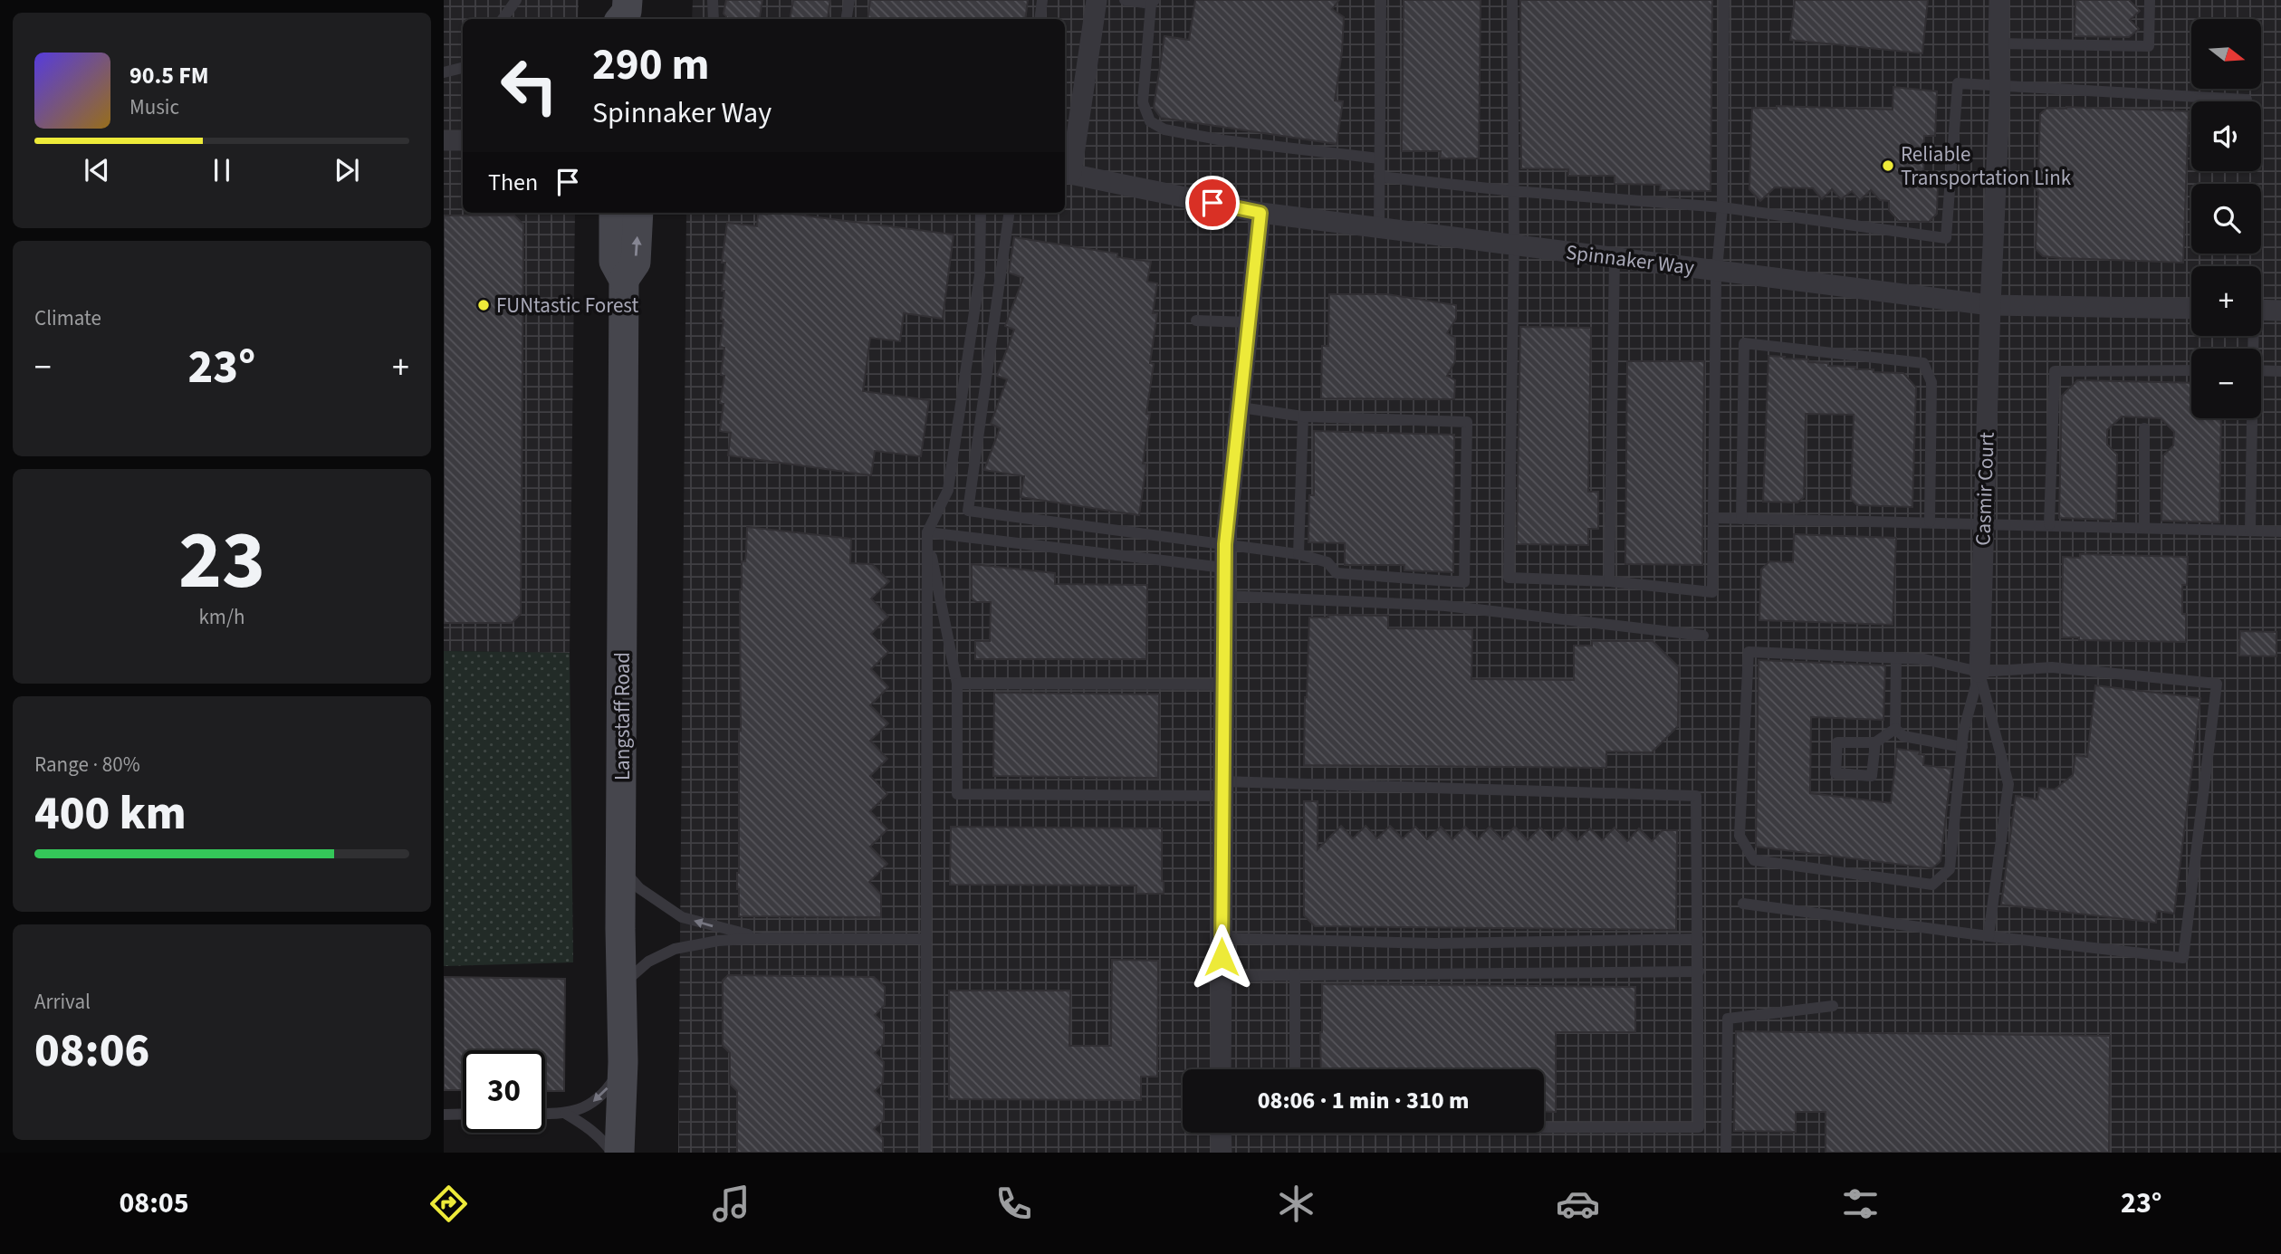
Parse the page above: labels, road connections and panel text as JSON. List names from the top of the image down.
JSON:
{
  "streets": {
    "main road": ["Langstaff Road"],
    "street": ["Spinnaker Way", "Casmir Court"]
  },
  "crossings": [
    ["Spinnaker Way", "Casmir Court"]
  ],
  "places": ["Reliable Transportation Link", "FUNtastic Forest"],
  "north": "right",
  "page": {
    "map_buttons": ["+", "−"],
    "turn": ["290 m", "Spinnaker Way"],
    "song": ["90.5 FM", "Music"],
    "then": "Then",
    "tile": [
      "Climate",
      ["23", "km/h"],
      ["Range · 80%", "400 km"],
      ["Arrival", "08:06"]
    ],
    "heat": ["−", "23°", "+"],
    "limit": "30",
    "trip": "08:06 · 1 min · 310 m",
    "tabs": ["08:05", "23°"]
  }
}
